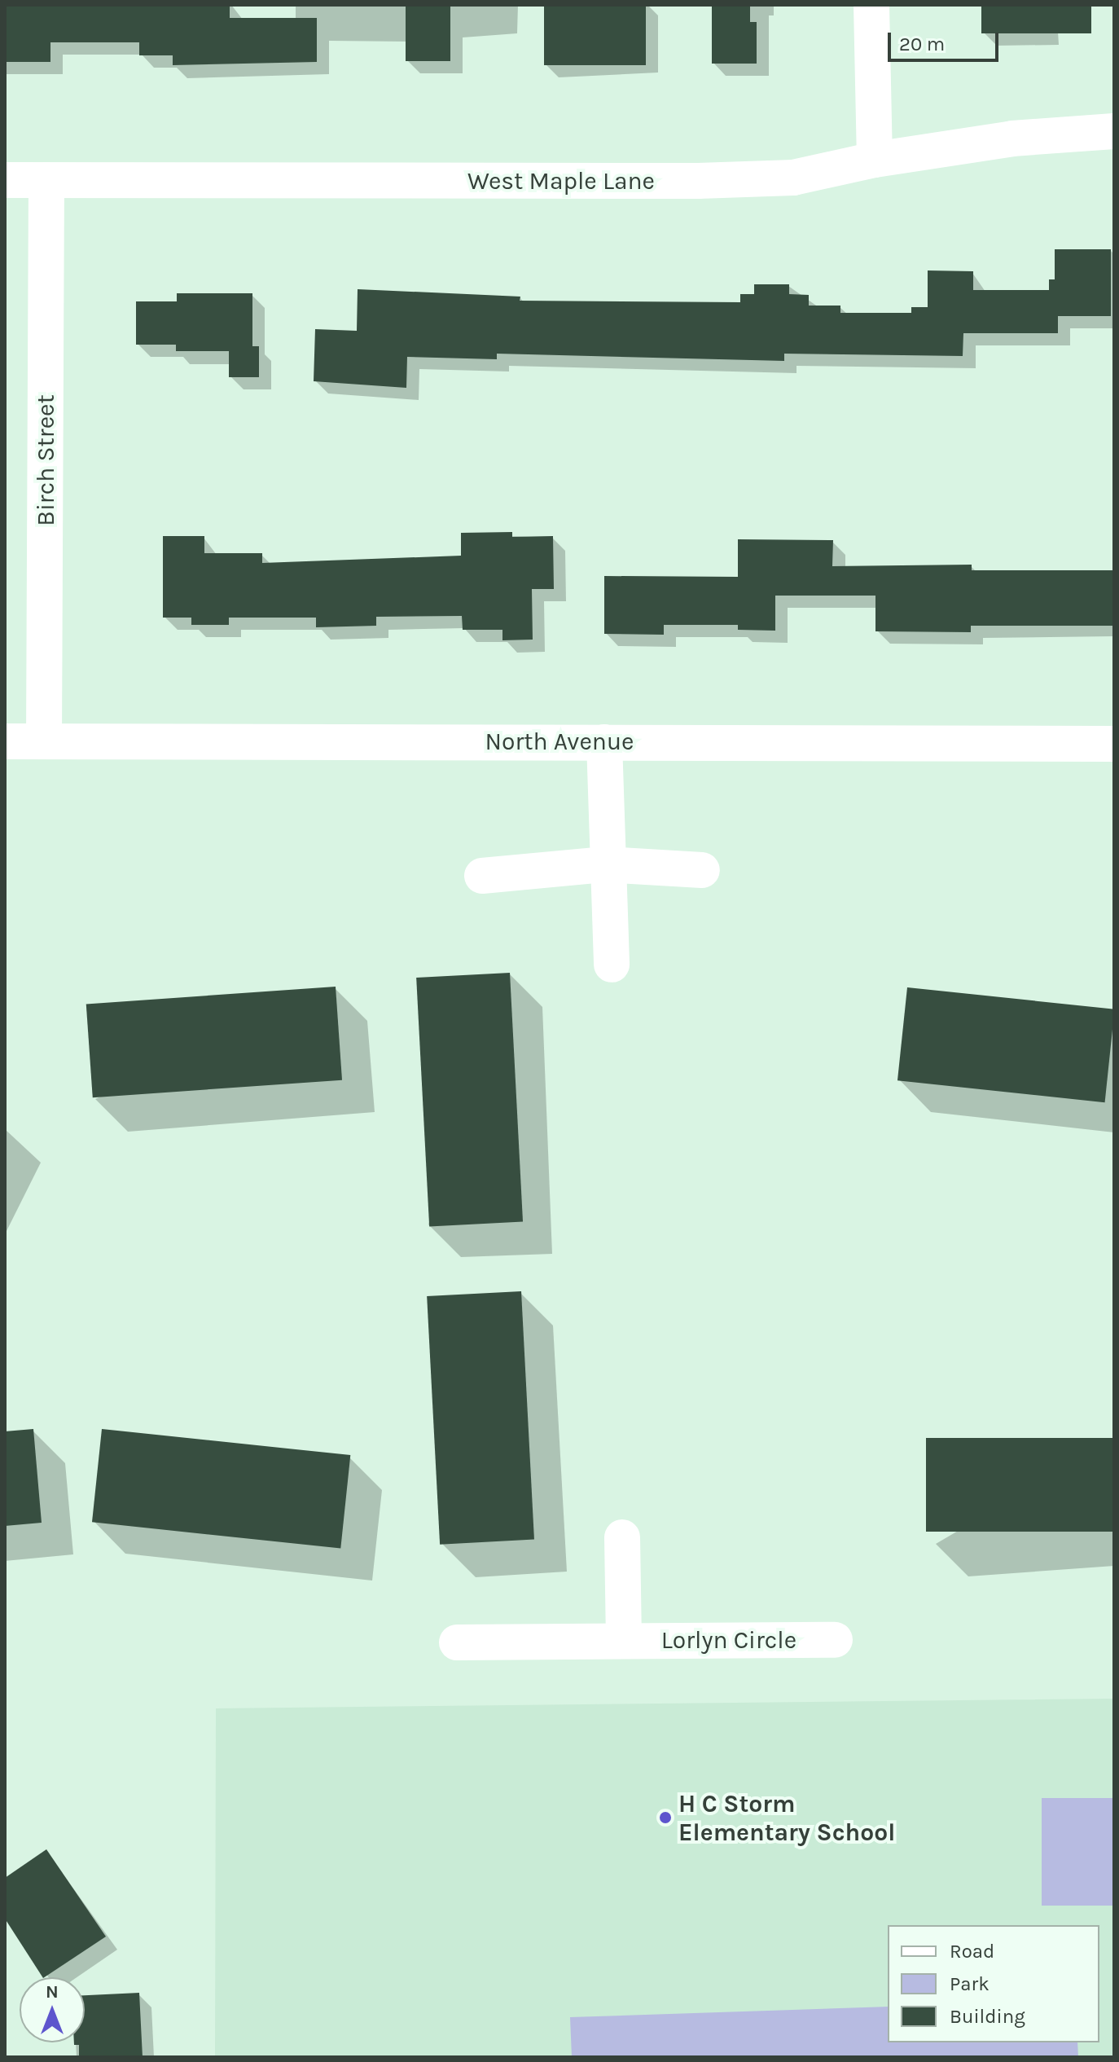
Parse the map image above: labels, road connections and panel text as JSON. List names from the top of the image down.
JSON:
{
  "streets": {
    "street": [
      "West Maple Lane",
      "Birch Street",
      "North Avenue",
      "Lorlyn Circle"
    ]
  },
  "crossings": [
    ["West Maple Lane", "Birch Street"],
    ["Birch Street", "North Avenue"]
  ],
  "places": ["H C Storm Elementary School"],
  "legend": ["Road", "Park", "Building"],
  "scale_bar": "20 m",
  "north": "top"
}
